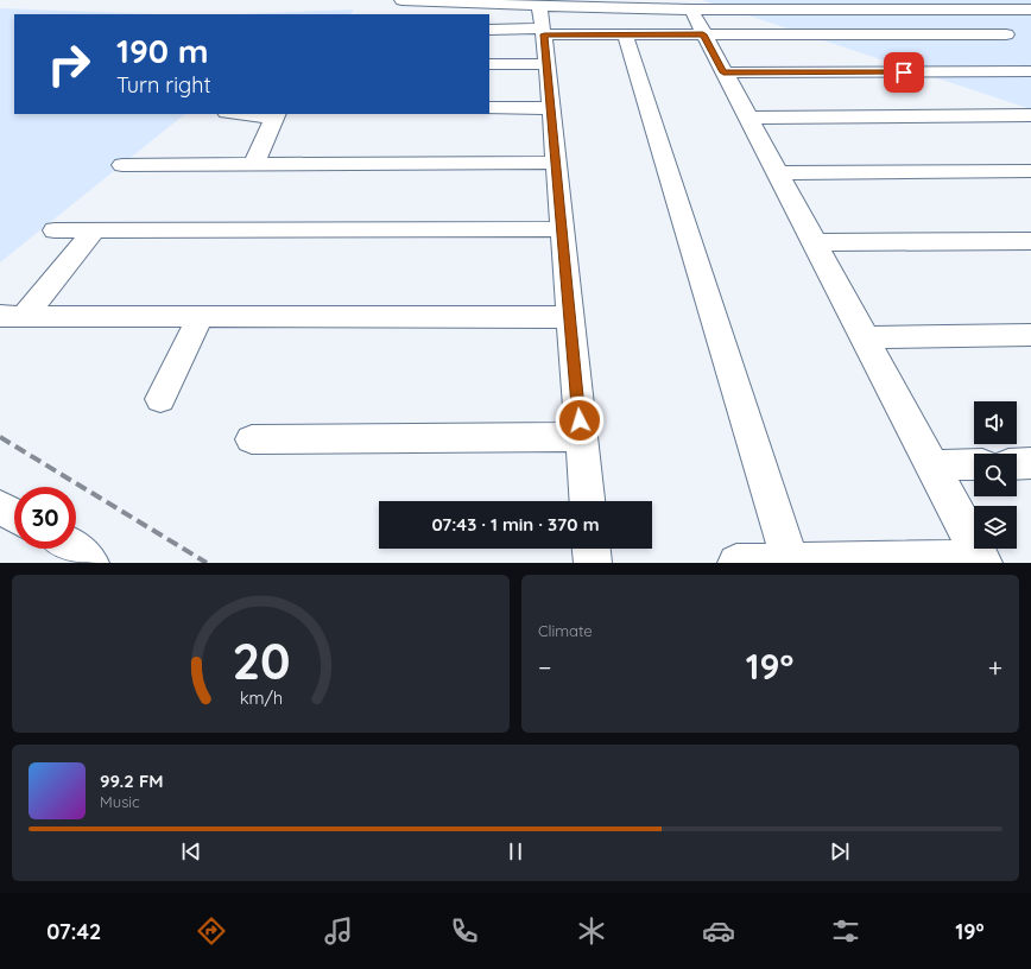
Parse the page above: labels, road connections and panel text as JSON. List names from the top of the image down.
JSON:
{
  "page": {
    "turn": ["190 m", "Turn right"],
    "limit": "30",
    "trip": "07:43 · 1 min · 370 m",
    "tile": "Climate",
    "heat": ["−", "19°", "+"],
    "song": ["99.2 FM", "Music"],
    "tabs": ["07:42", "19°"],
    "gauge": ["20", "km/h"]
  }
}
